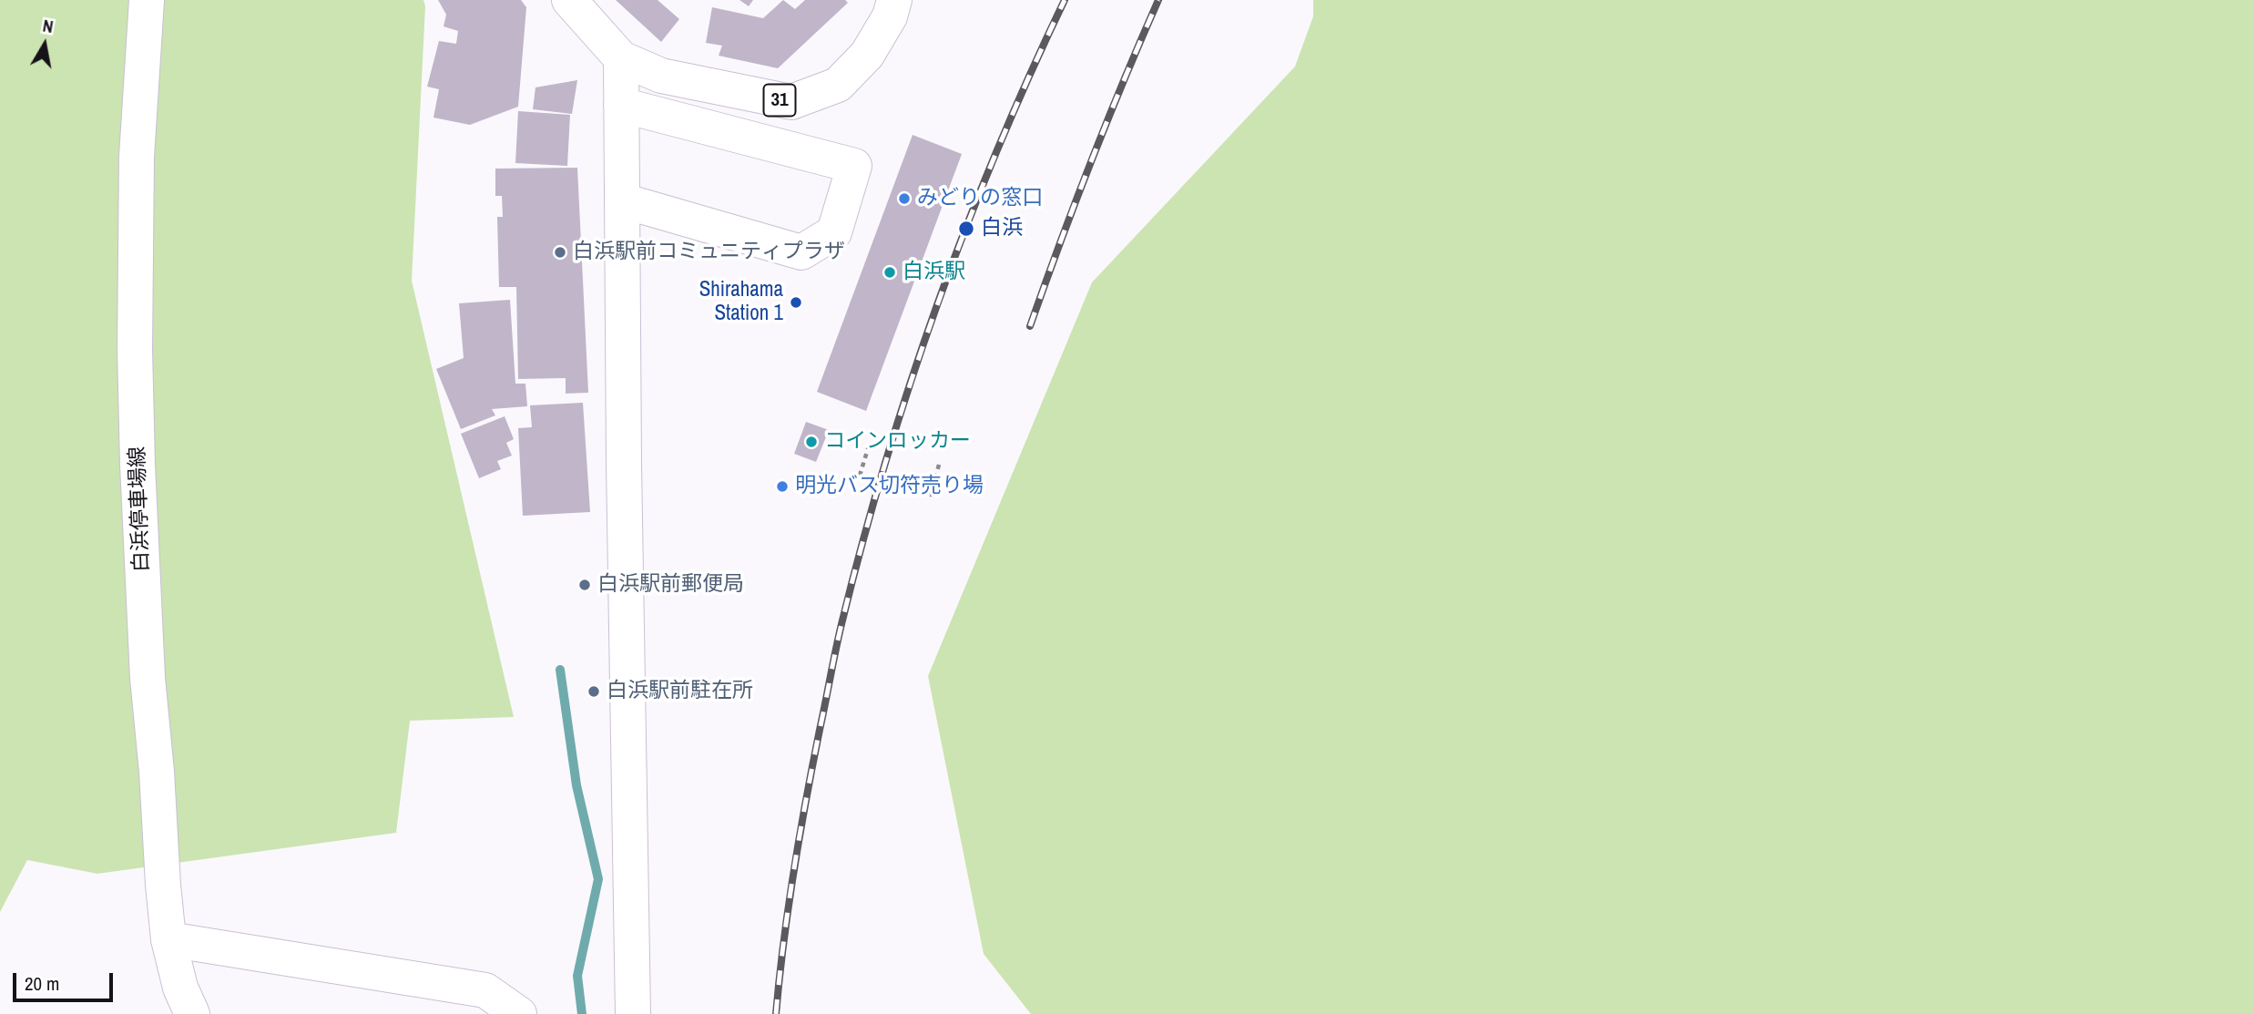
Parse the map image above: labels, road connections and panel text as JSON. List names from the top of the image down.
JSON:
{
  "streets": {
    "main road": ["31", "白浜停車場線"]
  },
  "places": [
    "みどりの窓口",
    "白浜",
    "白浜駅前コミュニティプラザ",
    "白浜駅",
    "Shirahama Station 1",
    "コインロッカー",
    "明光バス切符売り場",
    "白浜駅前郵便局",
    "白浜駅前駐在所"
  ],
  "scale_bar": "20 m",
  "north": "top"
}
